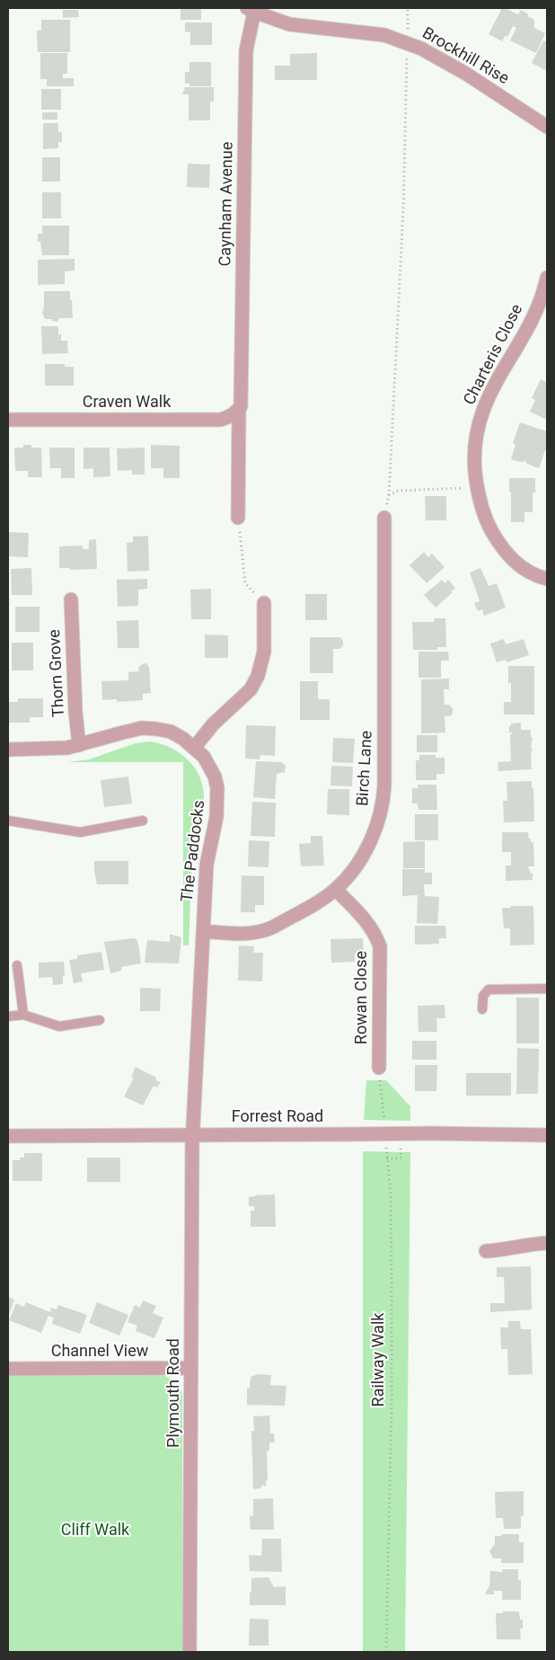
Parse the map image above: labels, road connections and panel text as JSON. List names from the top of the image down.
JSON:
{
  "streets": {
    "street": [
      "Brockhill Rise",
      "Caynham Avenue",
      "Charteris Close",
      "Craven Walk",
      "Thorn Grove",
      "Birch Lane",
      "The Paddocks",
      "Rowan Close",
      "Forrest Road",
      "Channel View",
      "Plymouth Road"
    ],
    "path": ["Railway Walk"]
  },
  "crossings": [
    ["Brockhill Rise", "Caynham Avenue"],
    ["Caynham Avenue", "Craven Walk"],
    ["Thorn Grove", "The Paddocks"],
    ["Birch Lane", "The Paddocks"],
    ["Birch Lane", "Rowan Close"],
    ["The Paddocks", "Forrest Road"],
    ["The Paddocks", "Plymouth Road"],
    ["Forrest Road", "Plymouth Road"],
    ["Channel View", "Plymouth Road"]
  ],
  "parks": ["Cliff Walk"]
}
